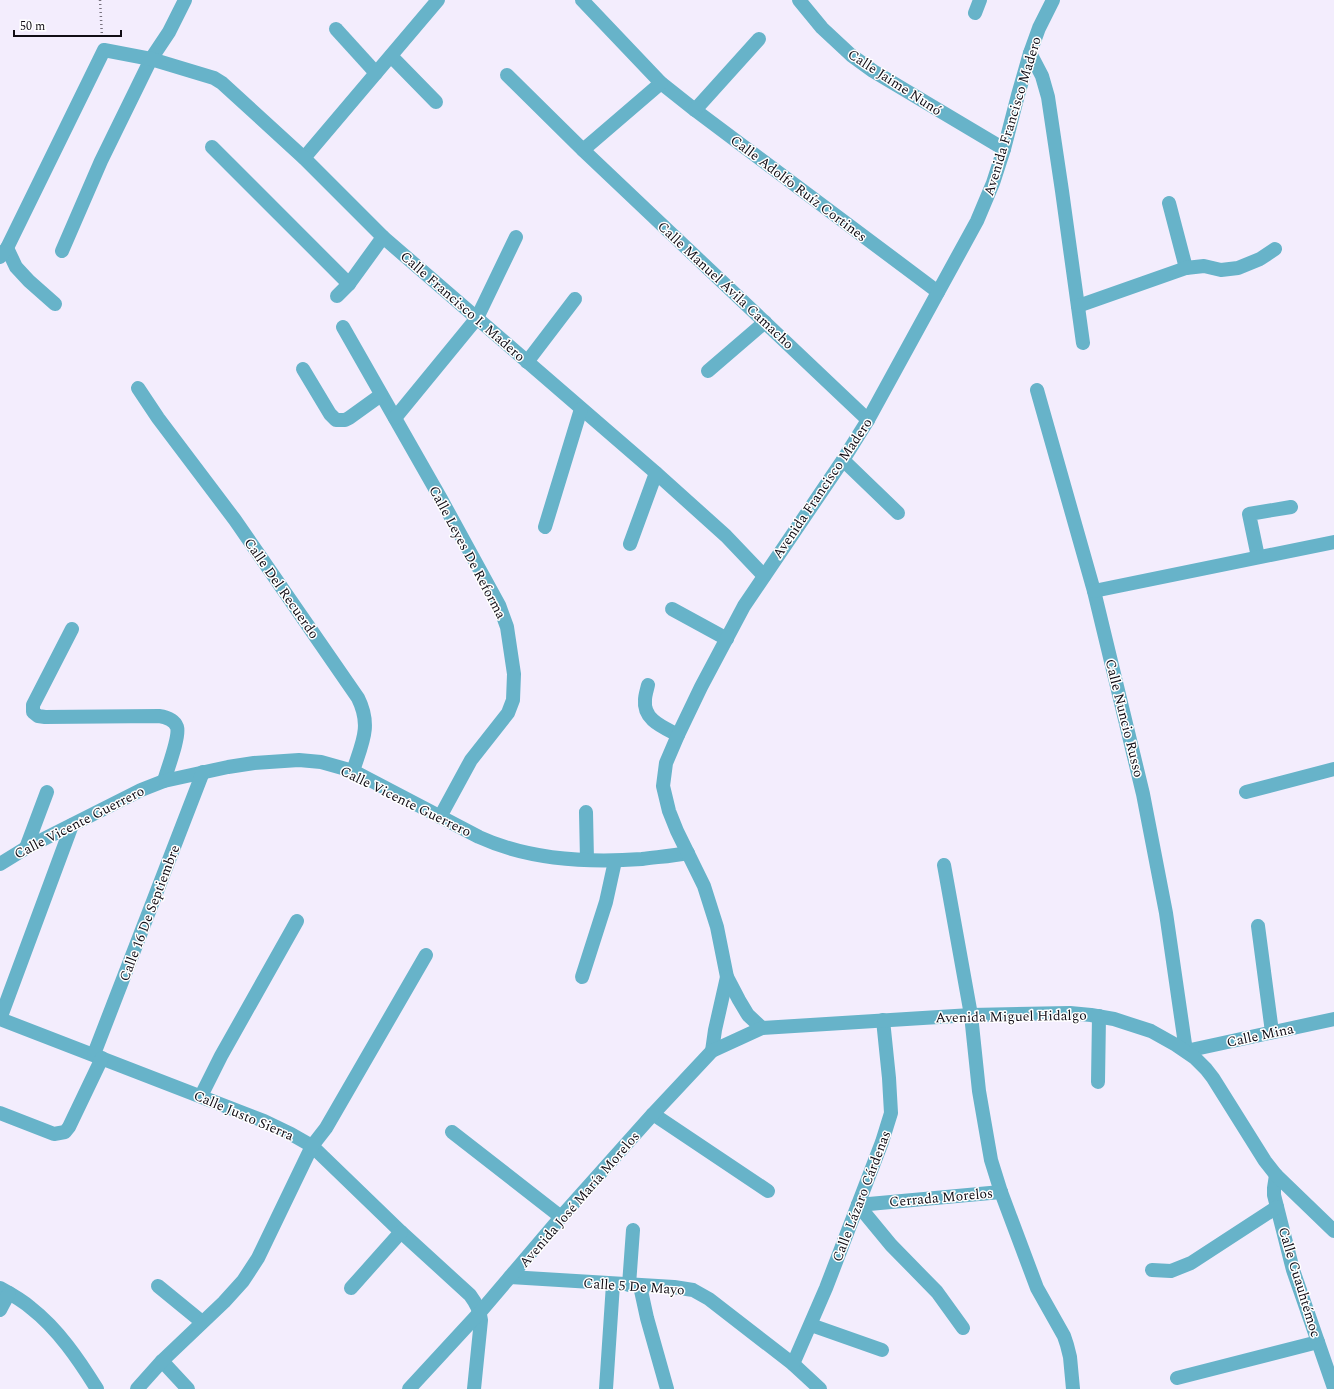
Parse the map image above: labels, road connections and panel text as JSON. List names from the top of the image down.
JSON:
{
  "streets": {
    "street": [
      "Calle Jaime Nunó",
      "Avenida Francisco Madero",
      "Calle Adolfo Ruíz Cortines",
      "Calle Manuel Ávila Camacho",
      "Calle Francisco I. Madero",
      "Calle Leyes De Reforma",
      "Calle Del Recuerdo",
      "Calle Nuncio Russo",
      "Calle Vicente Guerrero",
      "Calle 16 De Septiembre",
      "Avenida Miguel Hidalgo",
      "Calle Mina",
      "Calle Justo Sierra",
      "Calle Lázaro Cárdenas",
      "Cerrada Morelos",
      "Avenida José María Morelos",
      "Calle Cuauhtémoc",
      "Calle 5 De Mayo"
    ]
  },
  "crossings": [
    ["Calle Jaime Nunó", "Avenida Francisco Madero"],
    ["Avenida Francisco Madero", "Calle Adolfo Ruíz Cortines"],
    ["Avenida Francisco Madero", "Calle Manuel Ávila Camacho"],
    ["Avenida Francisco Madero", "Calle Francisco I. Madero"],
    ["Avenida Francisco Madero", "Calle Vicente Guerrero"],
    ["Avenida Francisco Madero", "Avenida Miguel Hidalgo"],
    ["Avenida Francisco Madero", "Avenida José María Morelos"],
    ["Calle Leyes De Reforma", "Calle Vicente Guerrero"],
    ["Calle Del Recuerdo", "Calle Vicente Guerrero"],
    ["Calle Nuncio Russo", "Avenida Miguel Hidalgo"],
    ["Calle Nuncio Russo", "Calle Mina"],
    ["Calle Vicente Guerrero", "Calle 16 De Septiembre"],
    ["Calle 16 De Septiembre", "Calle Justo Sierra"],
    ["Avenida Miguel Hidalgo", "Calle Mina"],
    ["Avenida Miguel Hidalgo", "Calle Lázaro Cárdenas"],
    ["Avenida Miguel Hidalgo", "Avenida José María Morelos"],
    ["Avenida Miguel Hidalgo", "Calle Cuauhtémoc"],
    ["Calle Justo Sierra", "Avenida José María Morelos"],
    ["Calle Lázaro Cárdenas", "Cerrada Morelos"],
    ["Calle Lázaro Cárdenas", "Calle 5 De Mayo"],
    ["Avenida José María Morelos", "Calle 5 De Mayo"]
  ],
  "scale_bar": "50 m"
}
